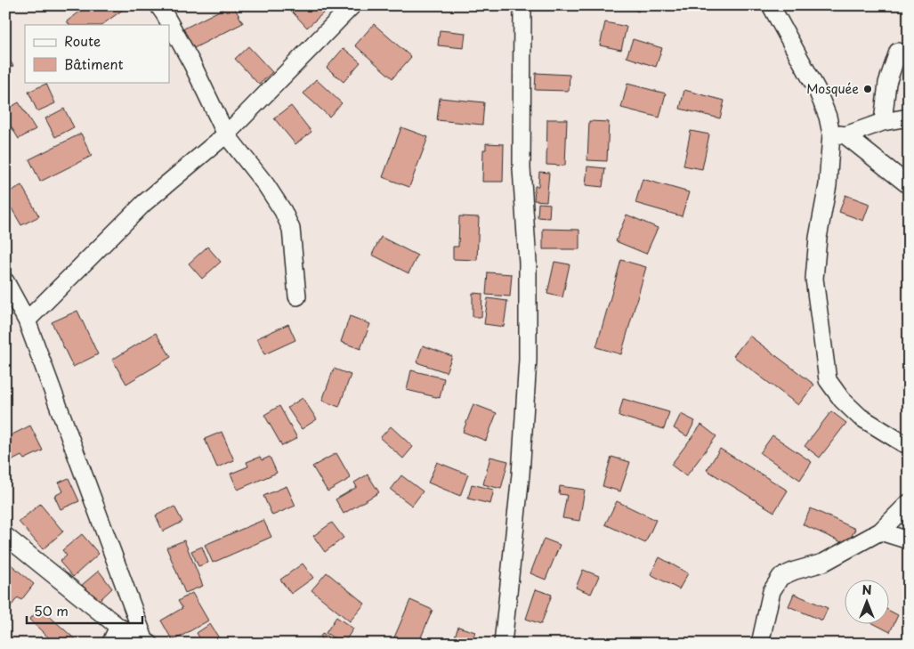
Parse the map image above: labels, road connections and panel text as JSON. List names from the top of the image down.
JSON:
{
  "places": ["Mosquée"],
  "legend": ["Route", "Bâtiment"],
  "scale_bar": "50 m",
  "north": "top"
}
